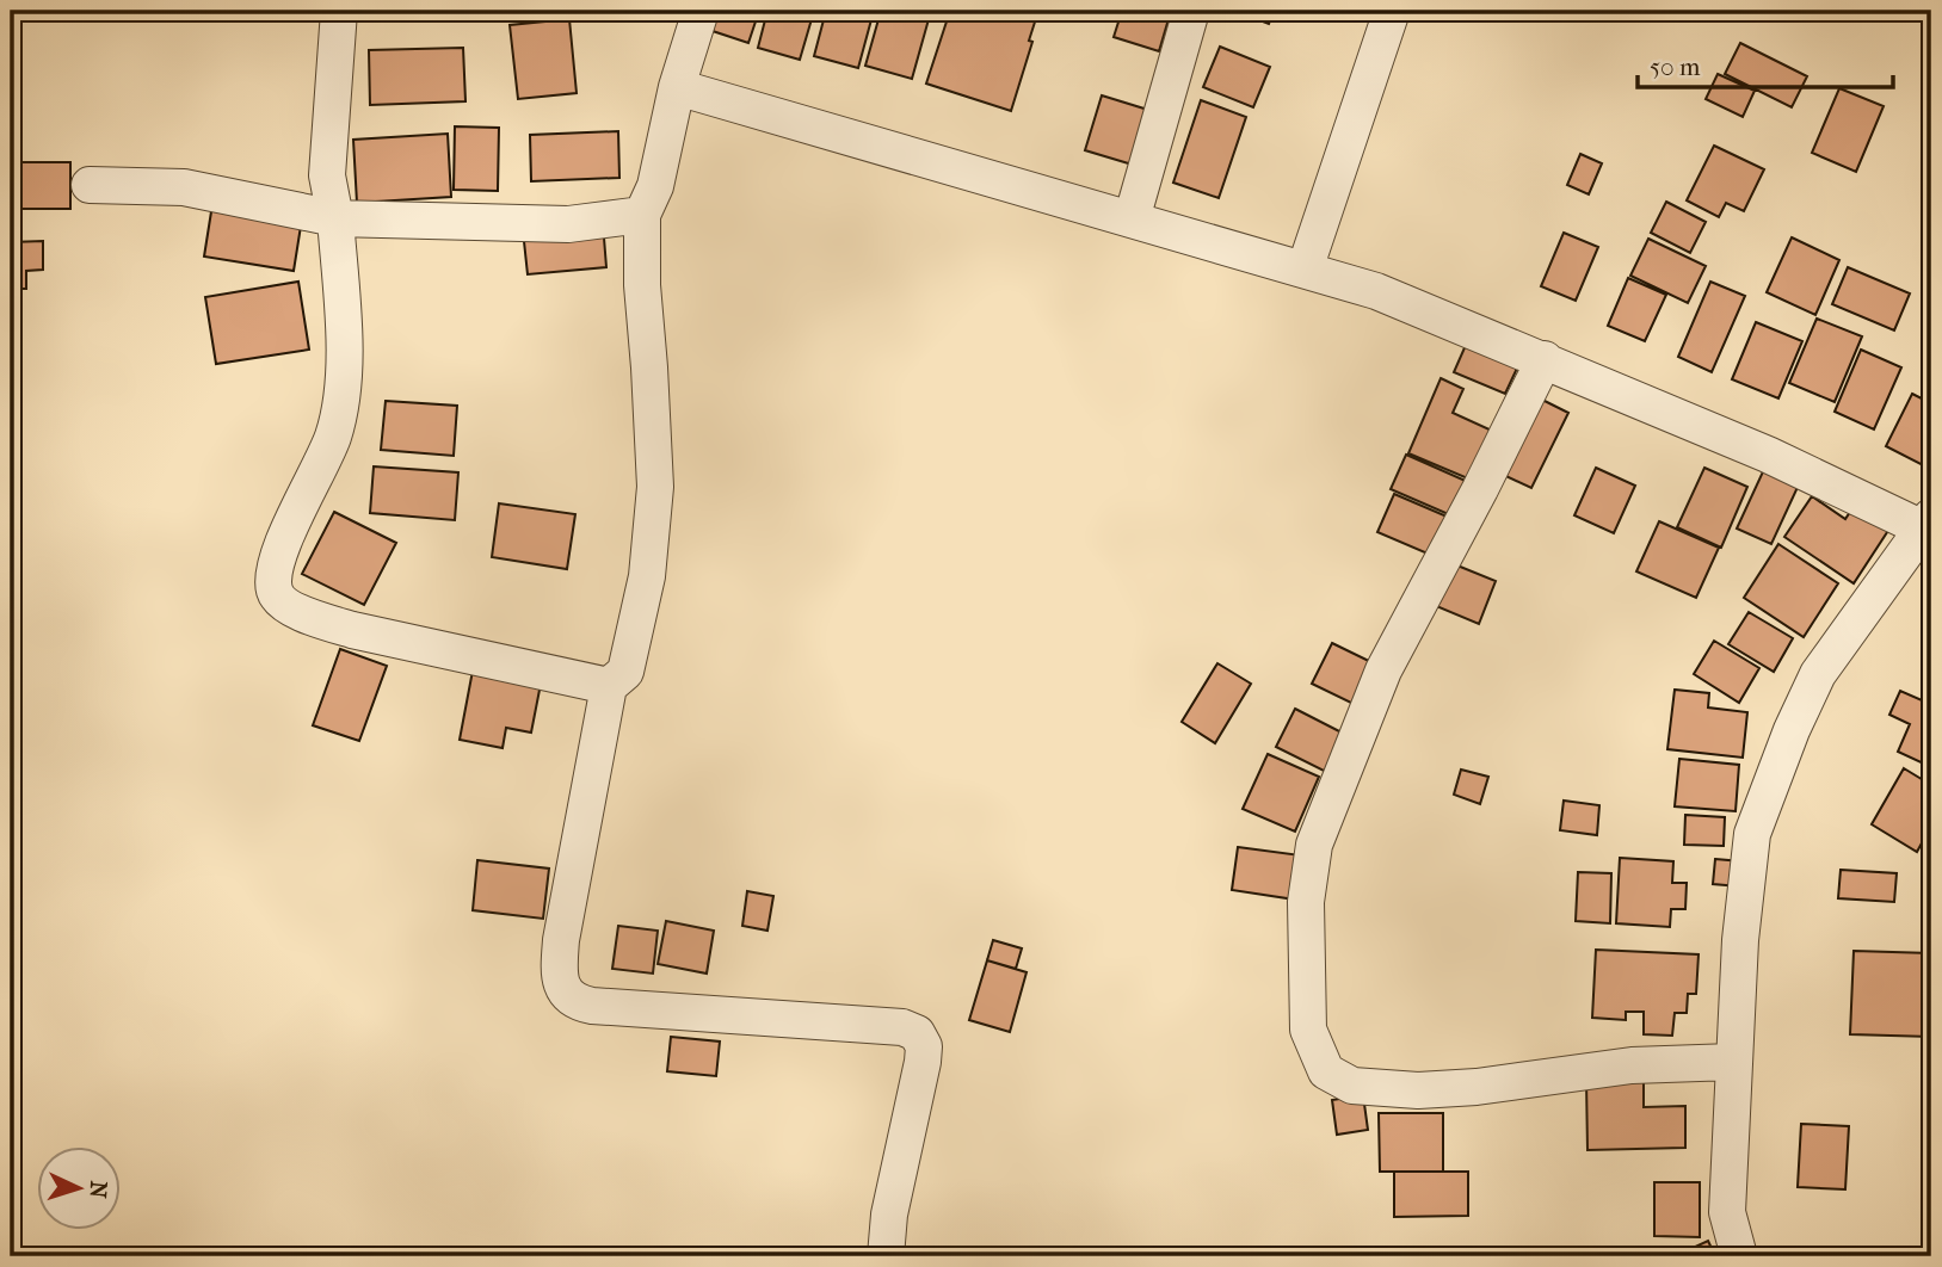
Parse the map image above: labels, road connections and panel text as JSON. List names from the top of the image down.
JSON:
{
  "scale_bar": "50 m",
  "north": "right"
}
